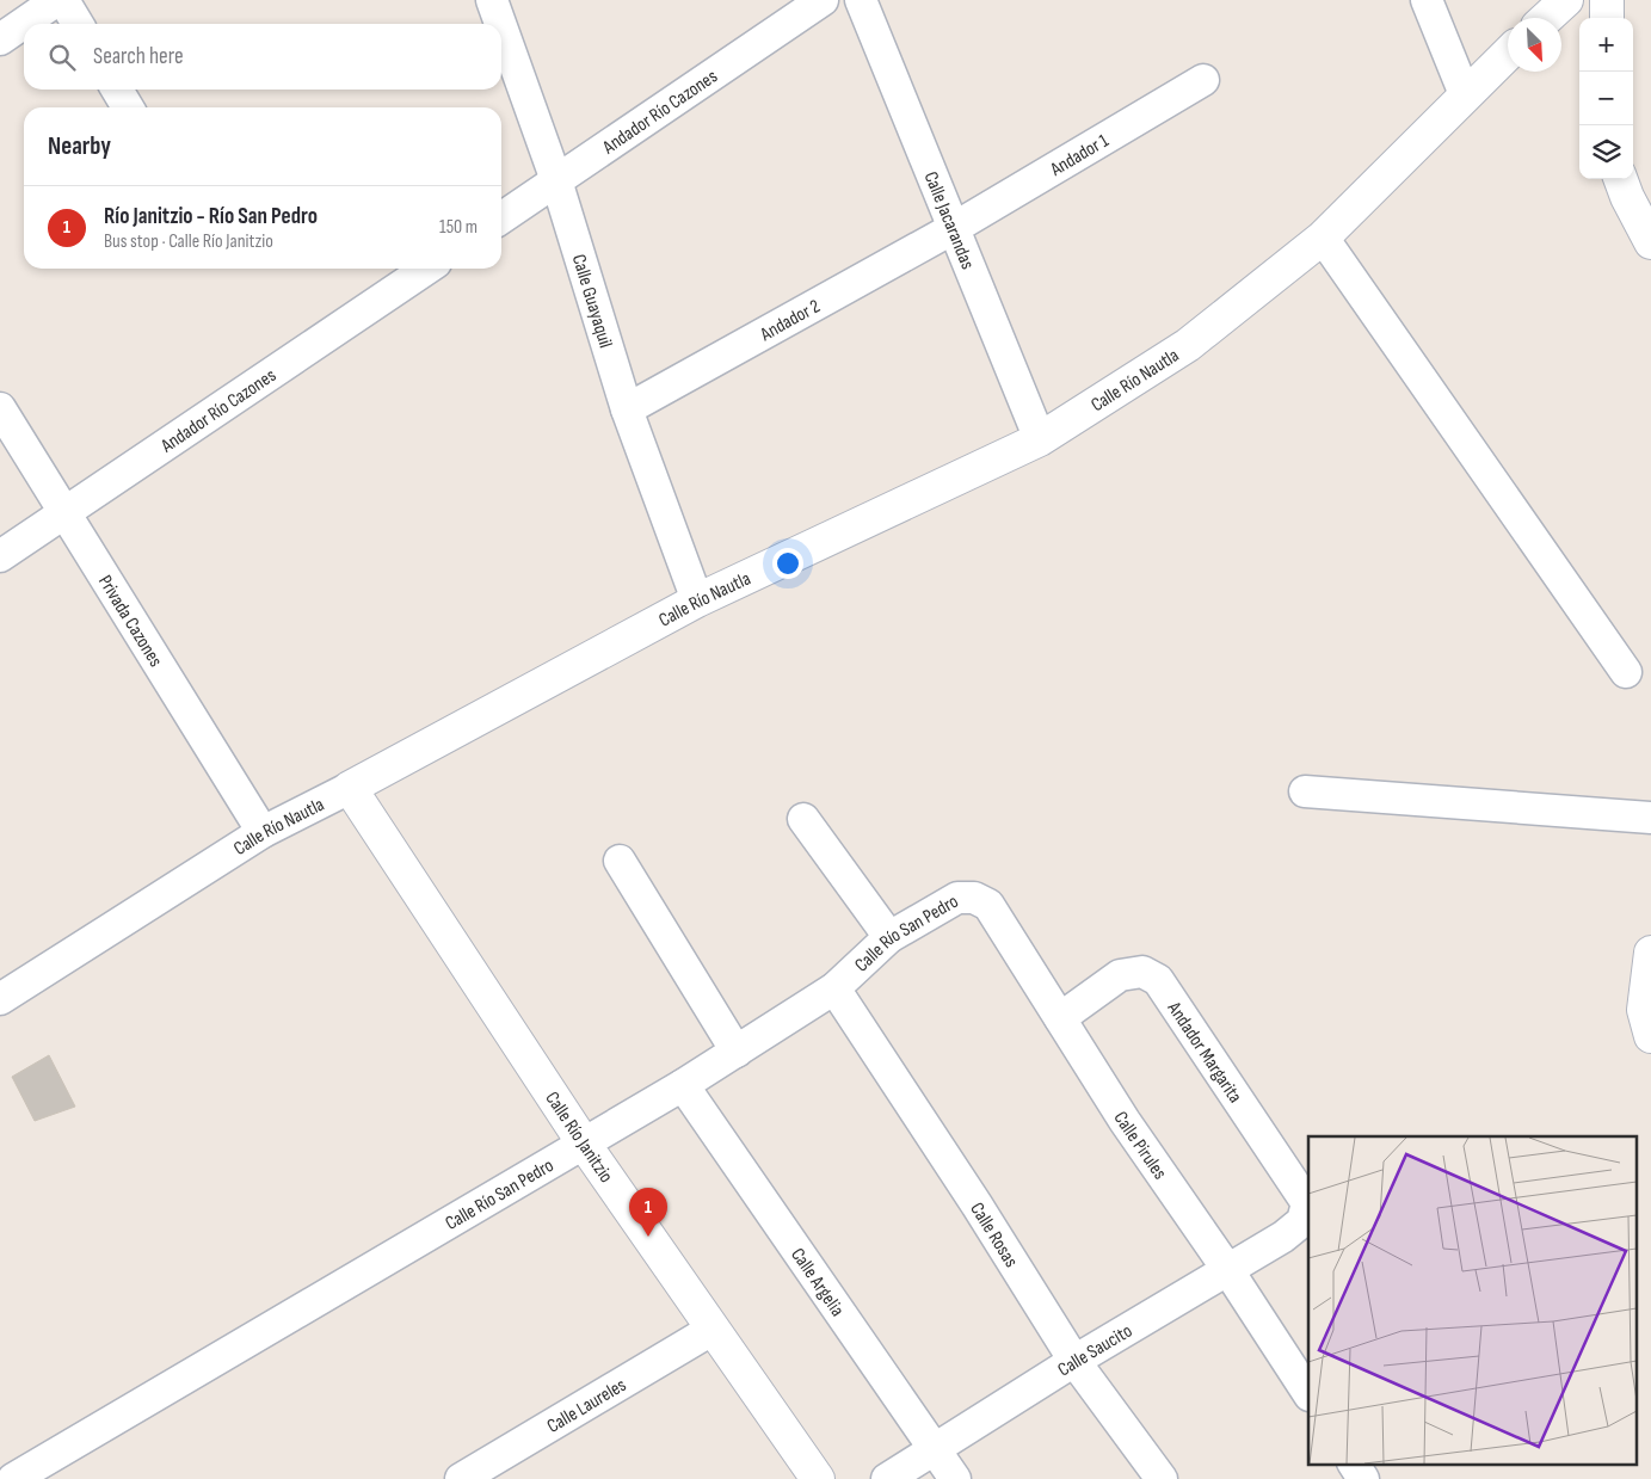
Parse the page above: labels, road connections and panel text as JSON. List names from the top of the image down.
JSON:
{
  "streets": {
    "street": [
      "Andador Río Cazones",
      "Andador 1",
      "Calle Jacarandas",
      "Calle Guayaquil",
      "Andador 2",
      "Calle Río Nautla",
      "Privada Cazones",
      "Calle Río San Pedro",
      "Andador Margarita",
      "Calle Río Janitzio",
      "Calle Pirules",
      "Calle Rosas",
      "Calle Argelia",
      "Calle Saucito",
      "Calle Laureles"
    ]
  },
  "crossings": [
    ["Andador Río Cazones", "Calle Guayaquil"],
    ["Andador Río Cazones", "Privada Cazones"],
    ["Andador 1", "Calle Jacarandas"],
    ["Andador 1", "Andador 2"],
    ["Calle Jacarandas", "Andador 2"],
    ["Calle Jacarandas", "Calle Río Nautla"],
    ["Calle Guayaquil", "Andador 2"],
    ["Calle Guayaquil", "Calle Río Nautla"],
    ["Calle Río Nautla", "Privada Cazones"],
    ["Calle Río Nautla", "Calle Río Janitzio"],
    ["Calle Río San Pedro", "Calle Río Janitzio"],
    ["Calle Río San Pedro", "Calle Pirules"],
    ["Calle Río San Pedro", "Calle Rosas"],
    ["Calle Río San Pedro", "Calle Argelia"],
    ["Andador Margarita", "Calle Pirules"],
    ["Andador Margarita", "Calle Saucito"],
    ["Calle Río Janitzio", "Calle Laureles"],
    ["Calle Pirules", "Calle Saucito"],
    ["Calle Rosas", "Calle Saucito"],
    ["Calle Argelia", "Calle Saucito"]
  ],
  "north": "bottom right",
  "page": {
    "map_buttons": ["+", "−"],
    "search": "Search here",
    "heading": "Nearby",
    "list": [
      {
        "mark": "1",
        "name": "Río Janitzio - Río San Pedro",
        "note": "Bus stop · Calle Río Janitzio",
        "value": "150 m"
      }
    ],
    "pins": "1"
  }
}
